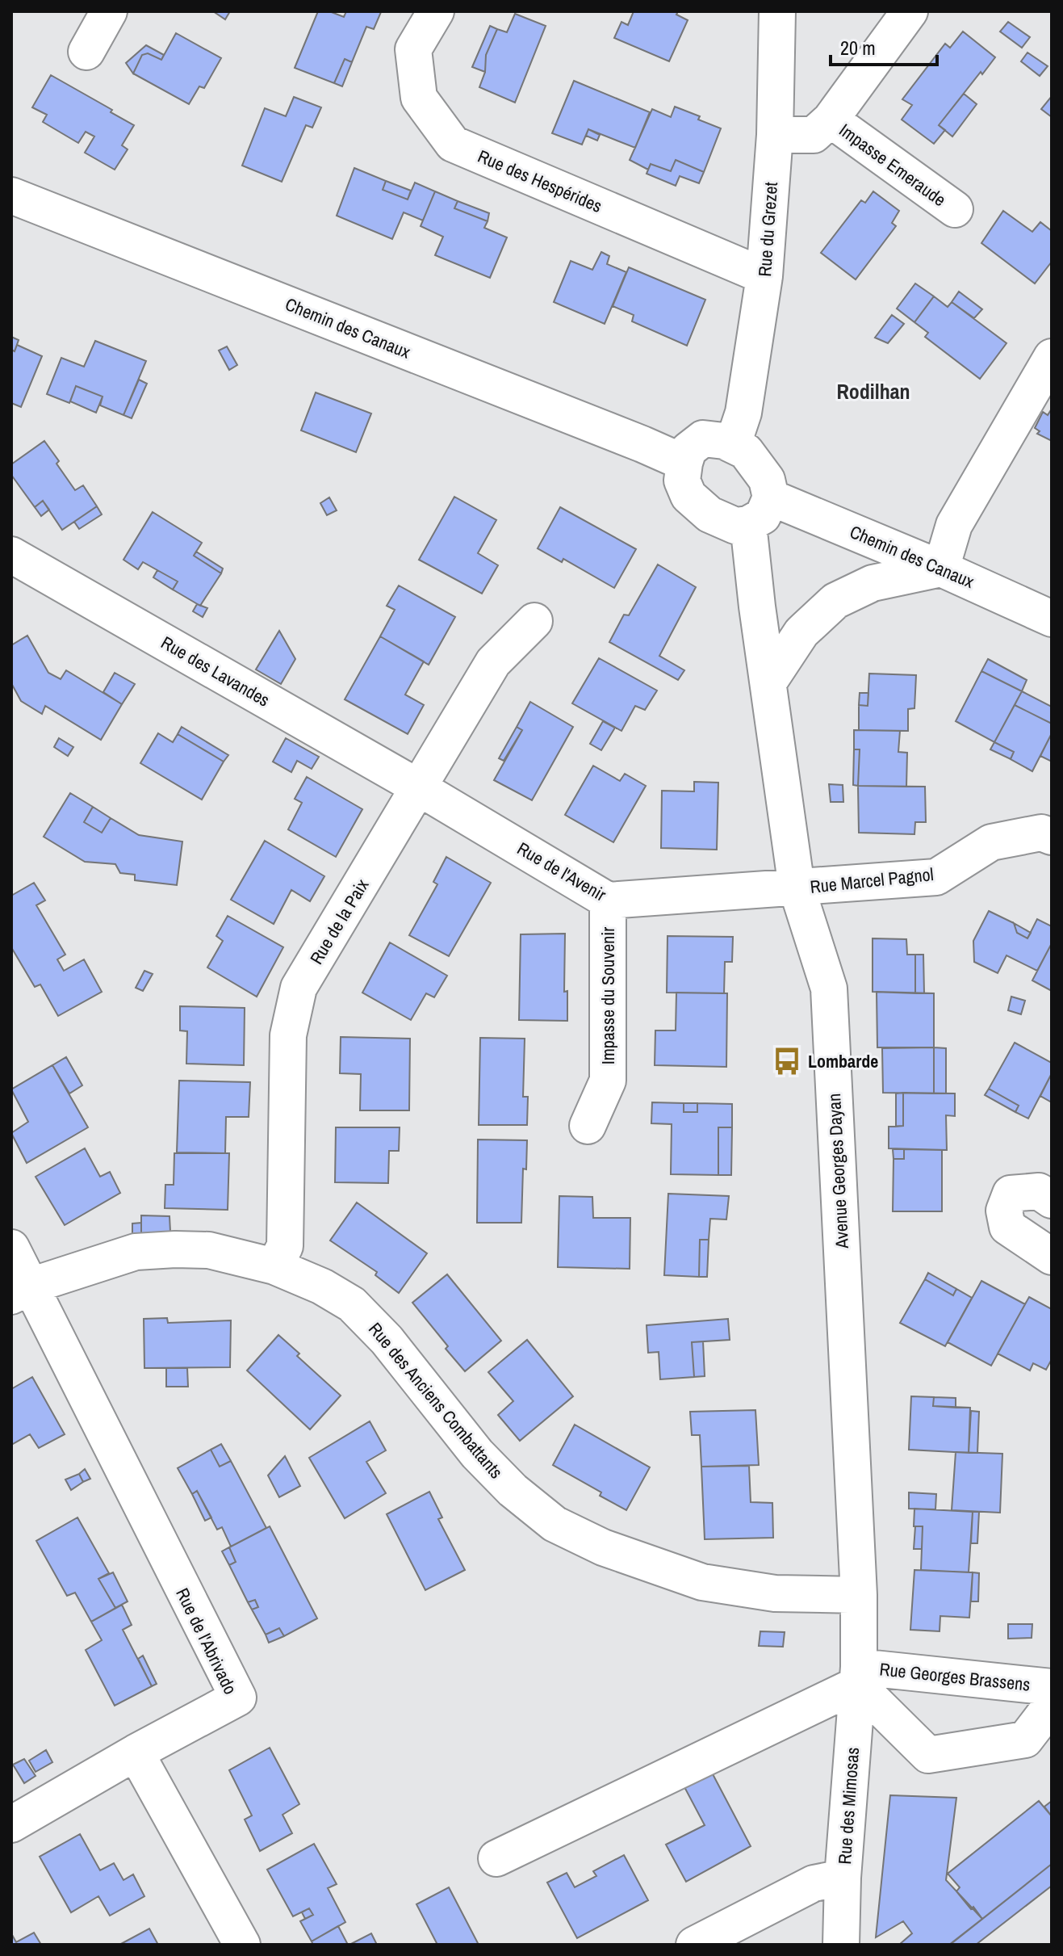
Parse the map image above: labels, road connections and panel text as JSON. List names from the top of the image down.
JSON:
{
  "streets": {
    "street": [
      "Impasse Emeraude",
      "Rue des Hespérides",
      "Rue du Grezet",
      "Chemin des Canaux",
      "Rue des Lavandes",
      "Rue de l'Avenir",
      "Rue Marcel Pagnol",
      "Rue de la Paix",
      "Impasse du Souvenir",
      "Avenue Georges Dayan",
      "Rue des Anciens Combattants",
      "Rue de l'Abrivado",
      "Rue Georges Brassens",
      "Rue des Mimosas"
    ]
  },
  "crossings": [
    ["Rue des Hespérides", "Rue du Grezet"],
    ["Rue du Grezet", "Chemin des Canaux"],
    ["Rue du Grezet", "Avenue Georges Dayan"],
    ["Chemin des Canaux", "Avenue Georges Dayan"],
    ["Rue des Lavandes", "Rue de l'Avenir"],
    ["Rue des Lavandes", "Rue de la Paix"],
    ["Rue de l'Avenir", "Rue Marcel Pagnol"],
    ["Rue de l'Avenir", "Rue de la Paix"],
    ["Rue de l'Avenir", "Impasse du Souvenir"],
    ["Rue de l'Avenir", "Avenue Georges Dayan"],
    ["Rue Marcel Pagnol", "Avenue Georges Dayan"],
    ["Rue de la Paix", "Rue des Anciens Combattants"],
    ["Avenue Georges Dayan", "Rue des Anciens Combattants"],
    ["Avenue Georges Dayan", "Rue Georges Brassens"],
    ["Avenue Georges Dayan", "Rue des Mimosas"],
    ["Rue des Anciens Combattants", "Rue de l'Abrivado"],
    ["Rue Georges Brassens", "Rue des Mimosas"]
  ],
  "districts": ["Rodilhan"],
  "places": {
    "bus stop": ["Lombarde"]
  },
  "scale_bar": "20 m"
}
